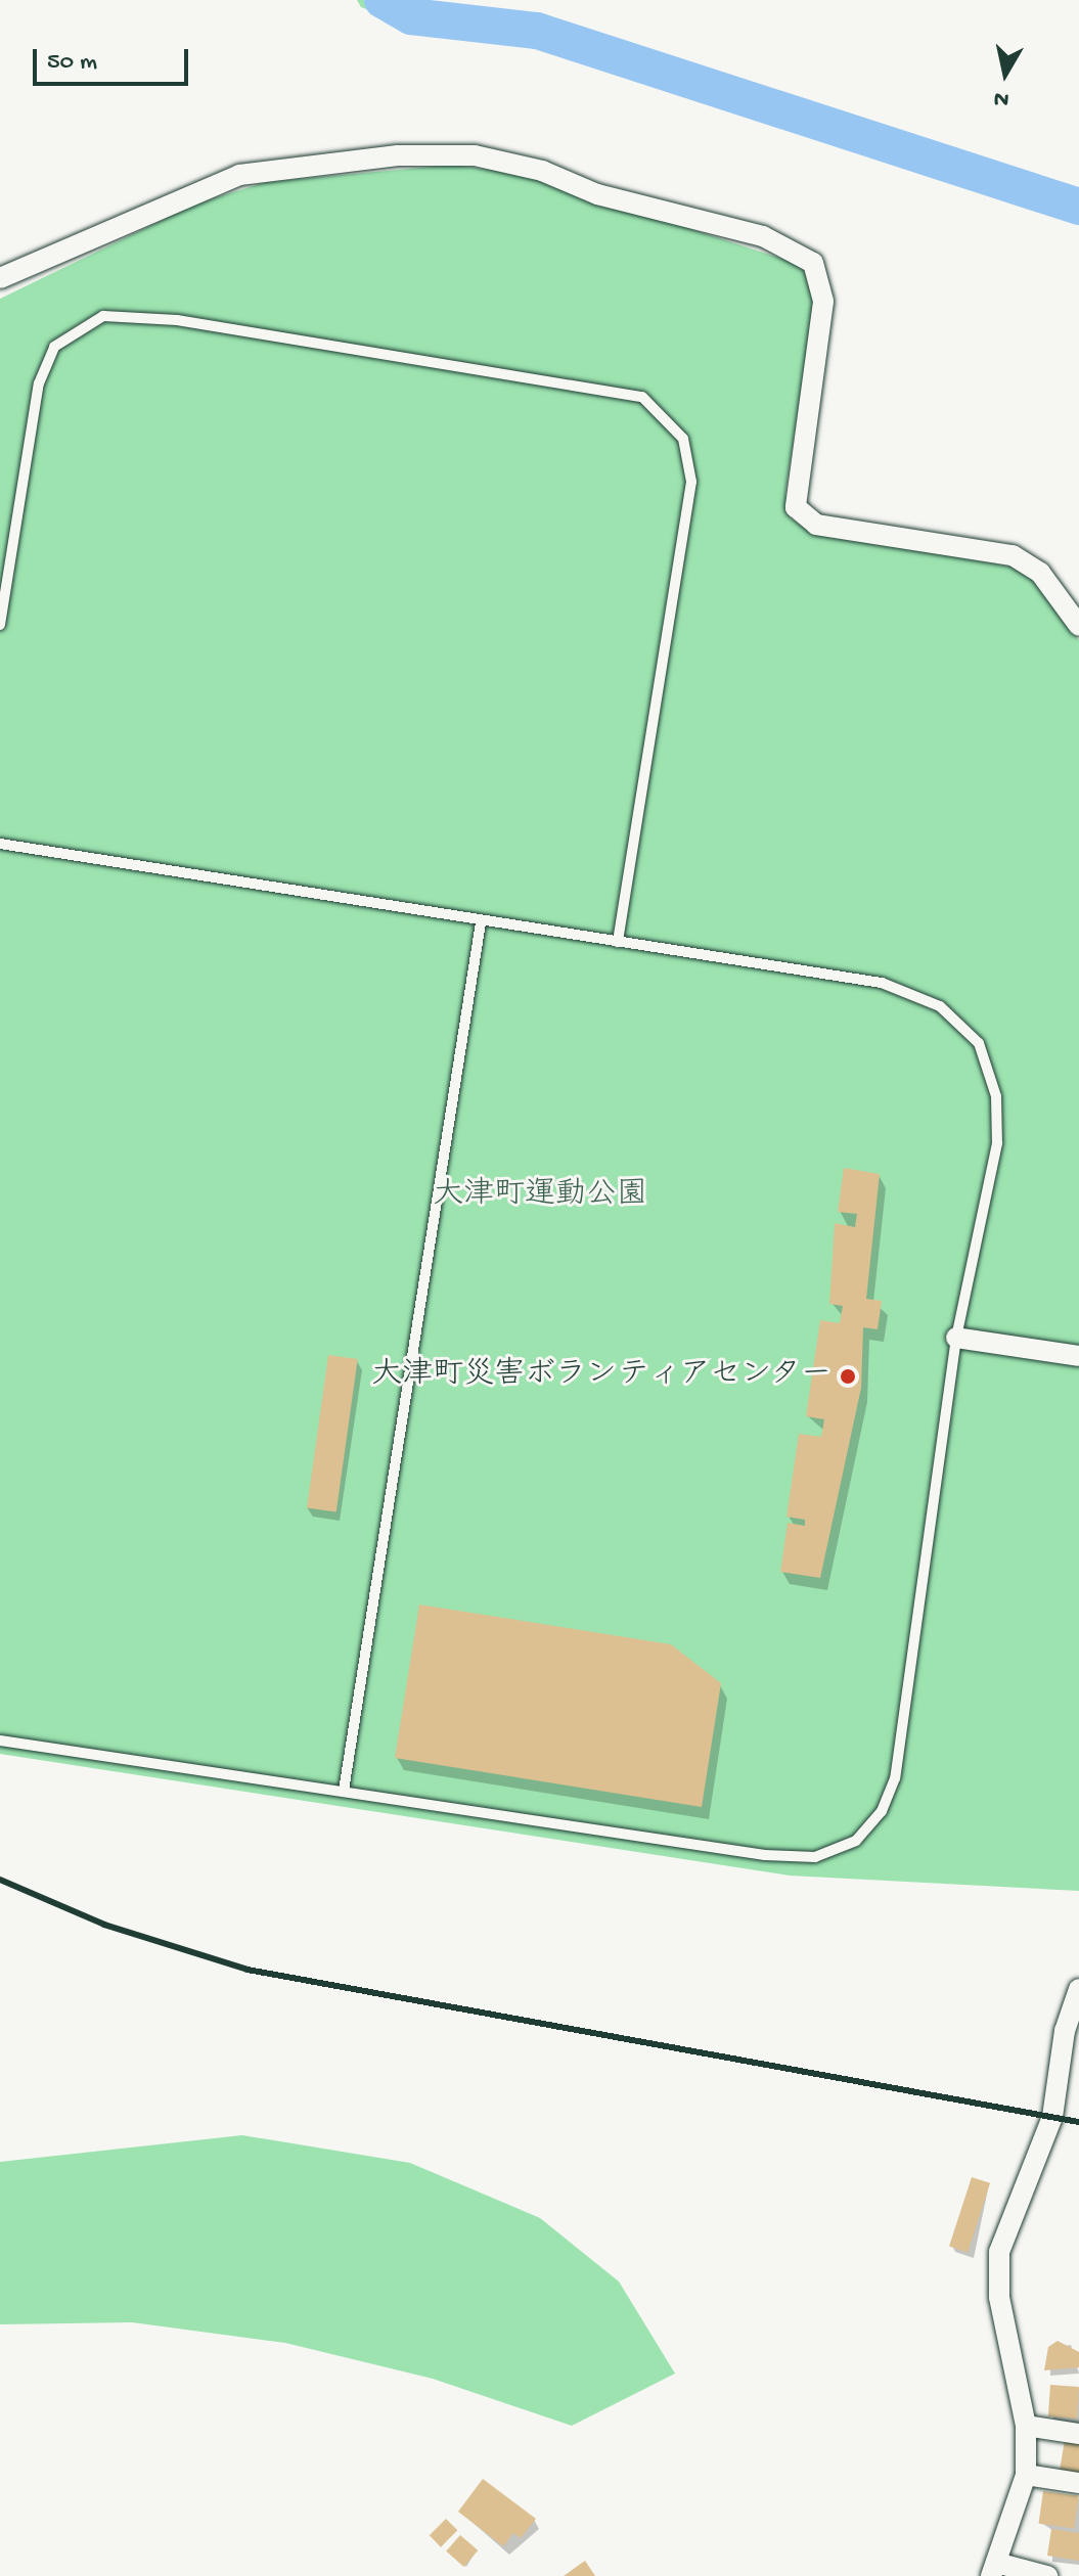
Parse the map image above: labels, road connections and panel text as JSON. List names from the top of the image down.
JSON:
{
  "parks": ["大津町運動公園"],
  "places": ["大津町災害ボランティアセンター"],
  "scale_bar": "50 m",
  "north": "bottom"
}
